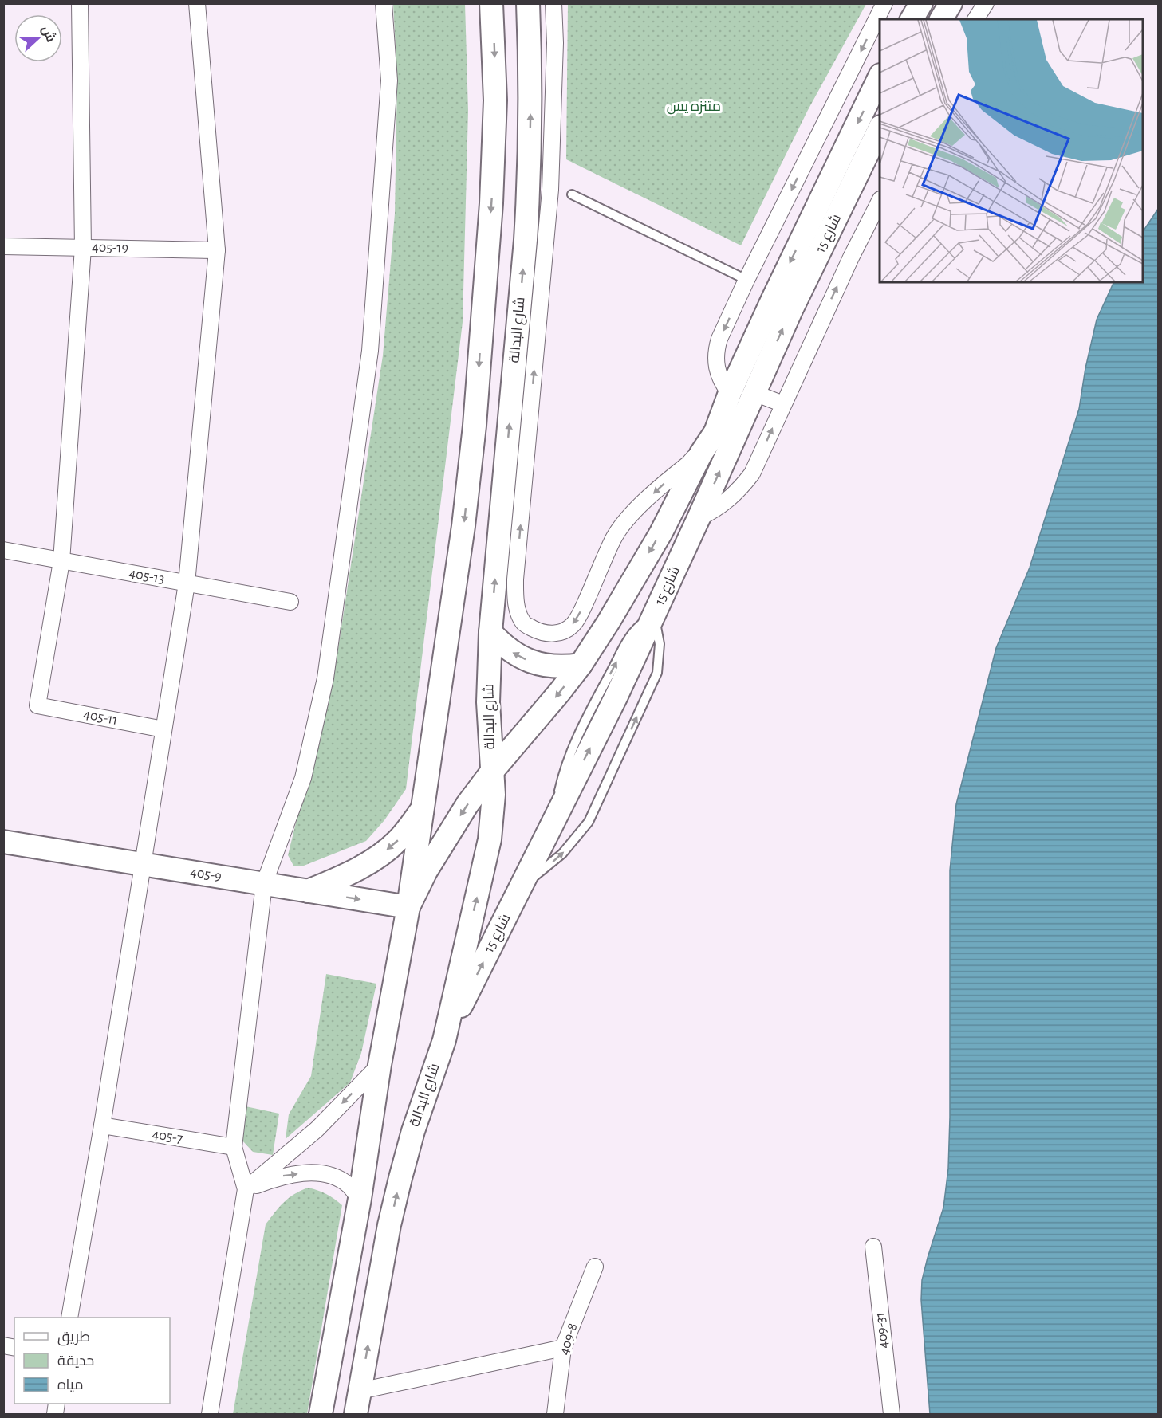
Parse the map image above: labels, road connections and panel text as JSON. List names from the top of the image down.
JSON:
{
  "streets": {
    "main road": ["شارع 15", "شارع البدالة", "405-9"],
    "street": [
      "405-19",
      "405-13",
      "405-11",
      "405-7",
      "409-31",
      "409-8"
    ]
  },
  "crossings": [
    ["شارع 15", "شارع البدالة"],
    ["شارع 15", "405-9"],
    ["405-13", "405-11"]
  ],
  "parks": ["متنزه يس"],
  "legend": ["طريق", "حديقة", "مياه"],
  "north": "right"
}
